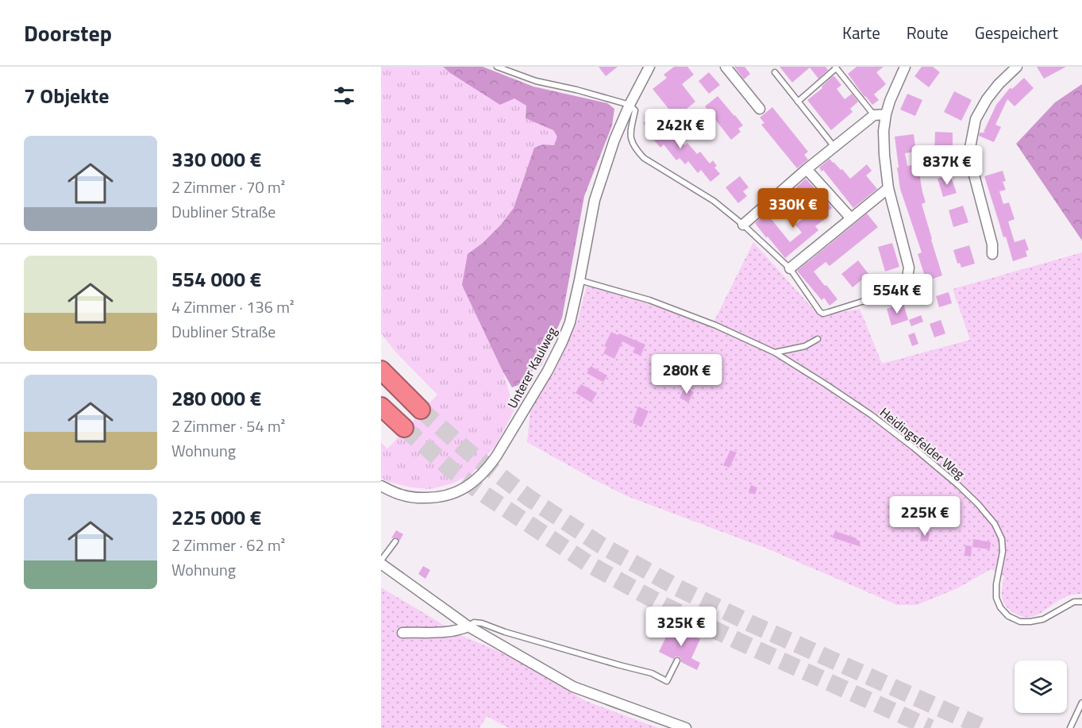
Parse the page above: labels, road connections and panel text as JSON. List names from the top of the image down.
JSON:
{
  "streets": {
    "street": ["Unterer Kaulweg"],
    "lane": ["Heidingsfelder Weg"]
  },
  "crossings": [
    ["Unterer Kaulweg", "Heidingsfelder Weg"]
  ],
  "page": {
    "header": "Doorstep",
    "nav": ["Karte", "Route", "Gespeichert"],
    "heading": "7 Objekte",
    "price": [
      "242K €",
      "837K €",
      "330K €",
      "554K €",
      "280K €",
      "225K €",
      "325K €"
    ],
    "list": [
      {
        "name": "330 000 €",
        "note": "2 Zimmer · 70 m² · Dubliner Straße"
      },
      {
        "name": "554 000 €",
        "note": "4 Zimmer · 136 m² · Dubliner Straße"
      },
      {
        "name": "280 000 €",
        "note": "2 Zimmer · 54 m² · Wohnung"
      },
      {
        "name": "225 000 €",
        "note": "2 Zimmer · 62 m² · Wohnung"
      }
    ]
  }
}
